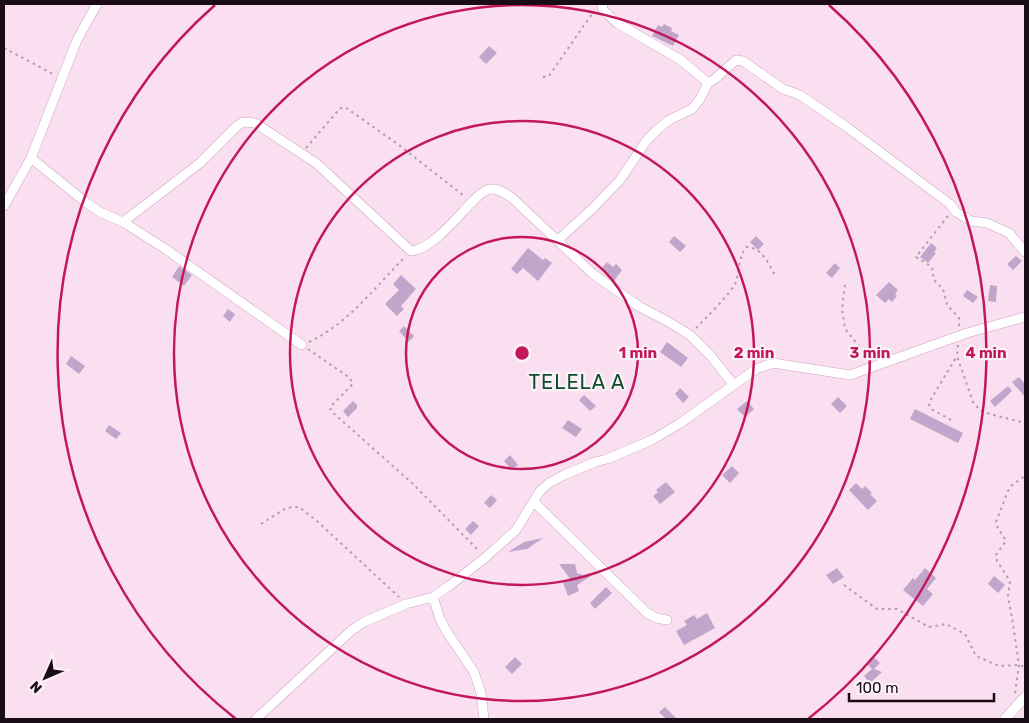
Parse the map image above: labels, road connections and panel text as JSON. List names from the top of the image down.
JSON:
{
  "districts": ["TELELA A"],
  "scale_bar": "100 m",
  "north": "bottom left",
  "rings": [
    "1 min",
    "2 min",
    "3 min",
    "4 min"
  ]
}
